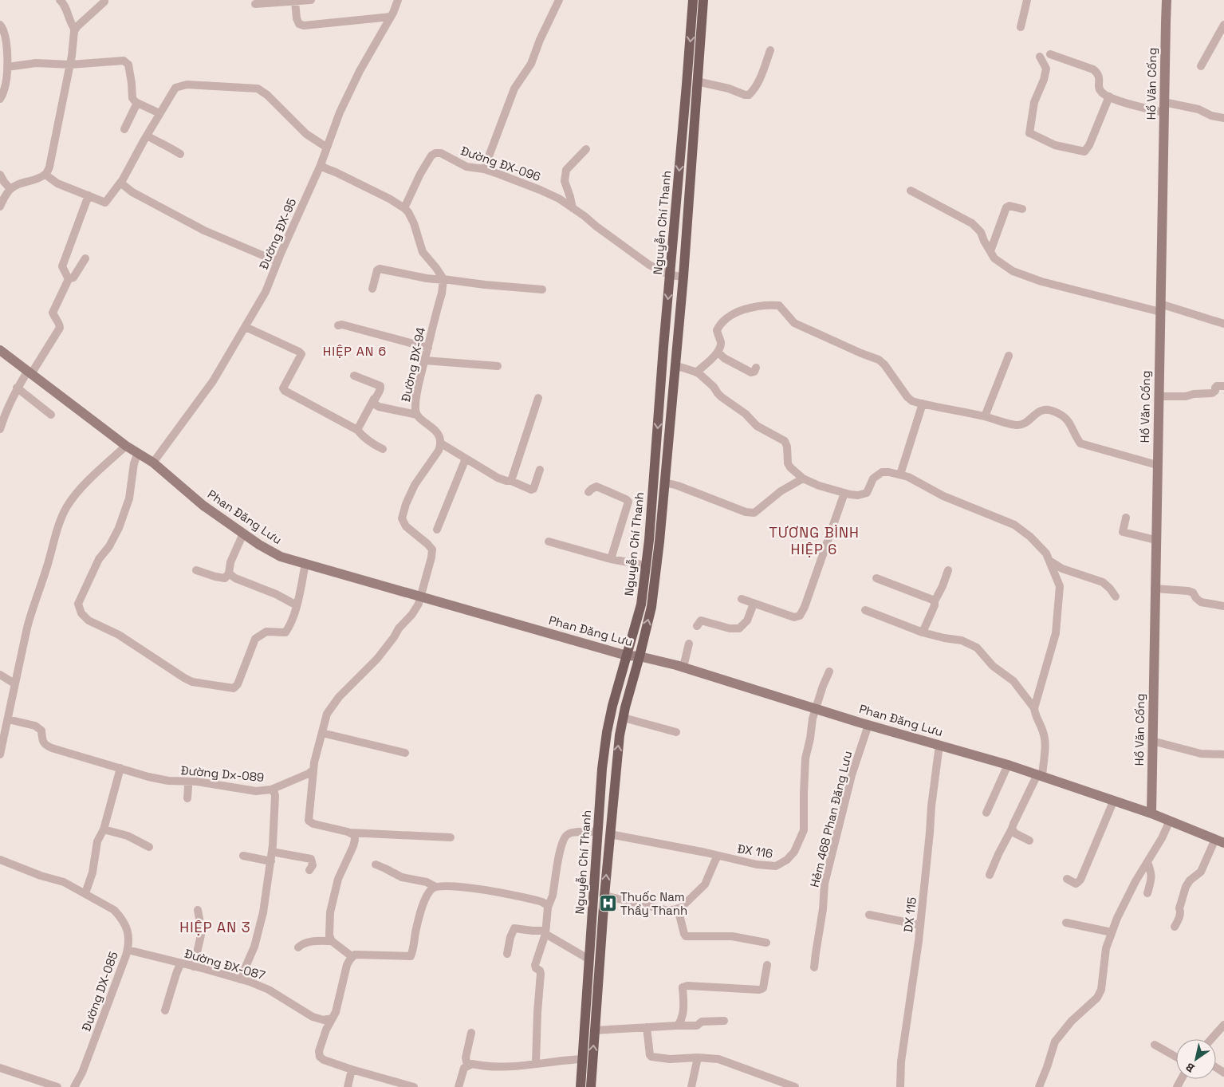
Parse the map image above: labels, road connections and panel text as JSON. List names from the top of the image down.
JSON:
{
  "streets": {
    "main road": ["Nguyễn Chí Thanh"],
    "street": [
      "Hồ Văn Cống",
      "Đường ĐX-096",
      "Đường ĐX-95",
      "Đường ĐX-94",
      "Phan Đăng Lưu",
      "Đường Dx-089",
      "Hẻm 468 Phan Đăng Lưu",
      "ĐX 116",
      "DX 115",
      "Đường ĐX-087",
      "Đường DX-085"
    ]
  },
  "crossings": [
    ["Hồ Văn Cống", "Phan Đăng Lưu"],
    ["Đường ĐX-096", "Nguyễn Chí Thanh"],
    ["Nguyễn Chí Thanh", "Phan Đăng Lưu"],
    ["Nguyễn Chí Thanh", "ĐX 116"],
    ["Đường ĐX-95", "Phan Đăng Lưu"],
    ["Phan Đăng Lưu", "Hẻm 468 Phan Đăng Lưu"],
    ["Phan Đăng Lưu", "ĐX 116"],
    ["Phan Đăng Lưu", "DX 115"],
    ["Đường ĐX-087", "Đường DX-085"]
  ],
  "districts": ["HIỆP AN 6", "TƯƠNG BÌNH HIỆP 6", "HIỆP AN 3"],
  "places": {
    "hospital": ["Thuốc Nam Thầy Thanh"]
  },
  "north": "bottom left"
}
